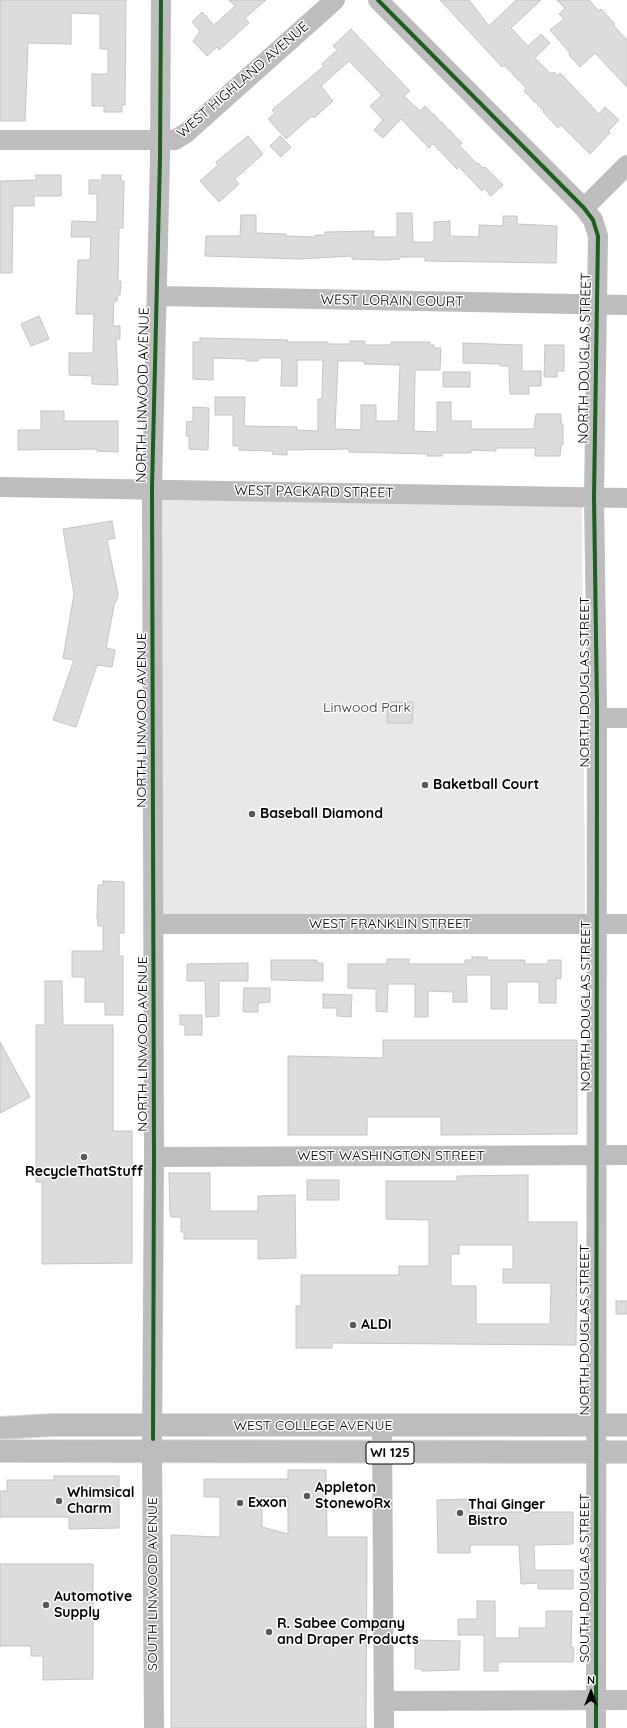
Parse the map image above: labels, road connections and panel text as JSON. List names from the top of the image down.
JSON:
{
  "streets": {
    "main road": ["WEST COLLEGE AVENUE", "WI 125"],
    "street": [
      "WEST HIGHLAND AVENUE",
      "WEST LORAIN COURT",
      "NORTH DOUGLAS STREET",
      "NORTH LINWOOD AVENUE",
      "WEST PACKARD STREET",
      "WEST FRANKLIN STREET",
      "WEST WASHINGTON STREET",
      "SOUTH DOUGLAS STREET",
      "SOUTH LINWOOD AVENUE"
    ]
  },
  "crossings": [
    ["WEST HIGHLAND AVENUE", "NORTH LINWOOD AVENUE"],
    ["WEST LORAIN COURT", "NORTH DOUGLAS STREET"],
    ["WEST LORAIN COURT", "NORTH LINWOOD AVENUE"],
    ["NORTH DOUGLAS STREET", "WEST PACKARD STREET"],
    ["NORTH DOUGLAS STREET", "WEST FRANKLIN STREET"],
    ["NORTH DOUGLAS STREET", "WEST WASHINGTON STREET"],
    ["NORTH DOUGLAS STREET", "WEST COLLEGE AVENUE"],
    ["NORTH DOUGLAS STREET", "SOUTH DOUGLAS STREET"],
    ["NORTH LINWOOD AVENUE", "WEST PACKARD STREET"],
    ["NORTH LINWOOD AVENUE", "WEST FRANKLIN STREET"],
    ["NORTH LINWOOD AVENUE", "WEST WASHINGTON STREET"],
    ["NORTH LINWOOD AVENUE", "WEST COLLEGE AVENUE"],
    ["NORTH LINWOOD AVENUE", "SOUTH LINWOOD AVENUE"],
    ["WEST COLLEGE AVENUE", "SOUTH DOUGLAS STREET"],
    ["WEST COLLEGE AVENUE", "SOUTH LINWOOD AVENUE"]
  ],
  "parks": ["Linwood Park"],
  "places": [
    "Baketball Court",
    "Baseball Diamond",
    "RecycleThatStuff",
    "ALDI",
    "Appleton StonewoRx",
    "Whimsical Charm",
    "Exxon",
    "Thai Ginger Bistro",
    "Automotive Supply",
    "R. Sabee Company and Draper Products"
  ],
  "north": "top"
}
